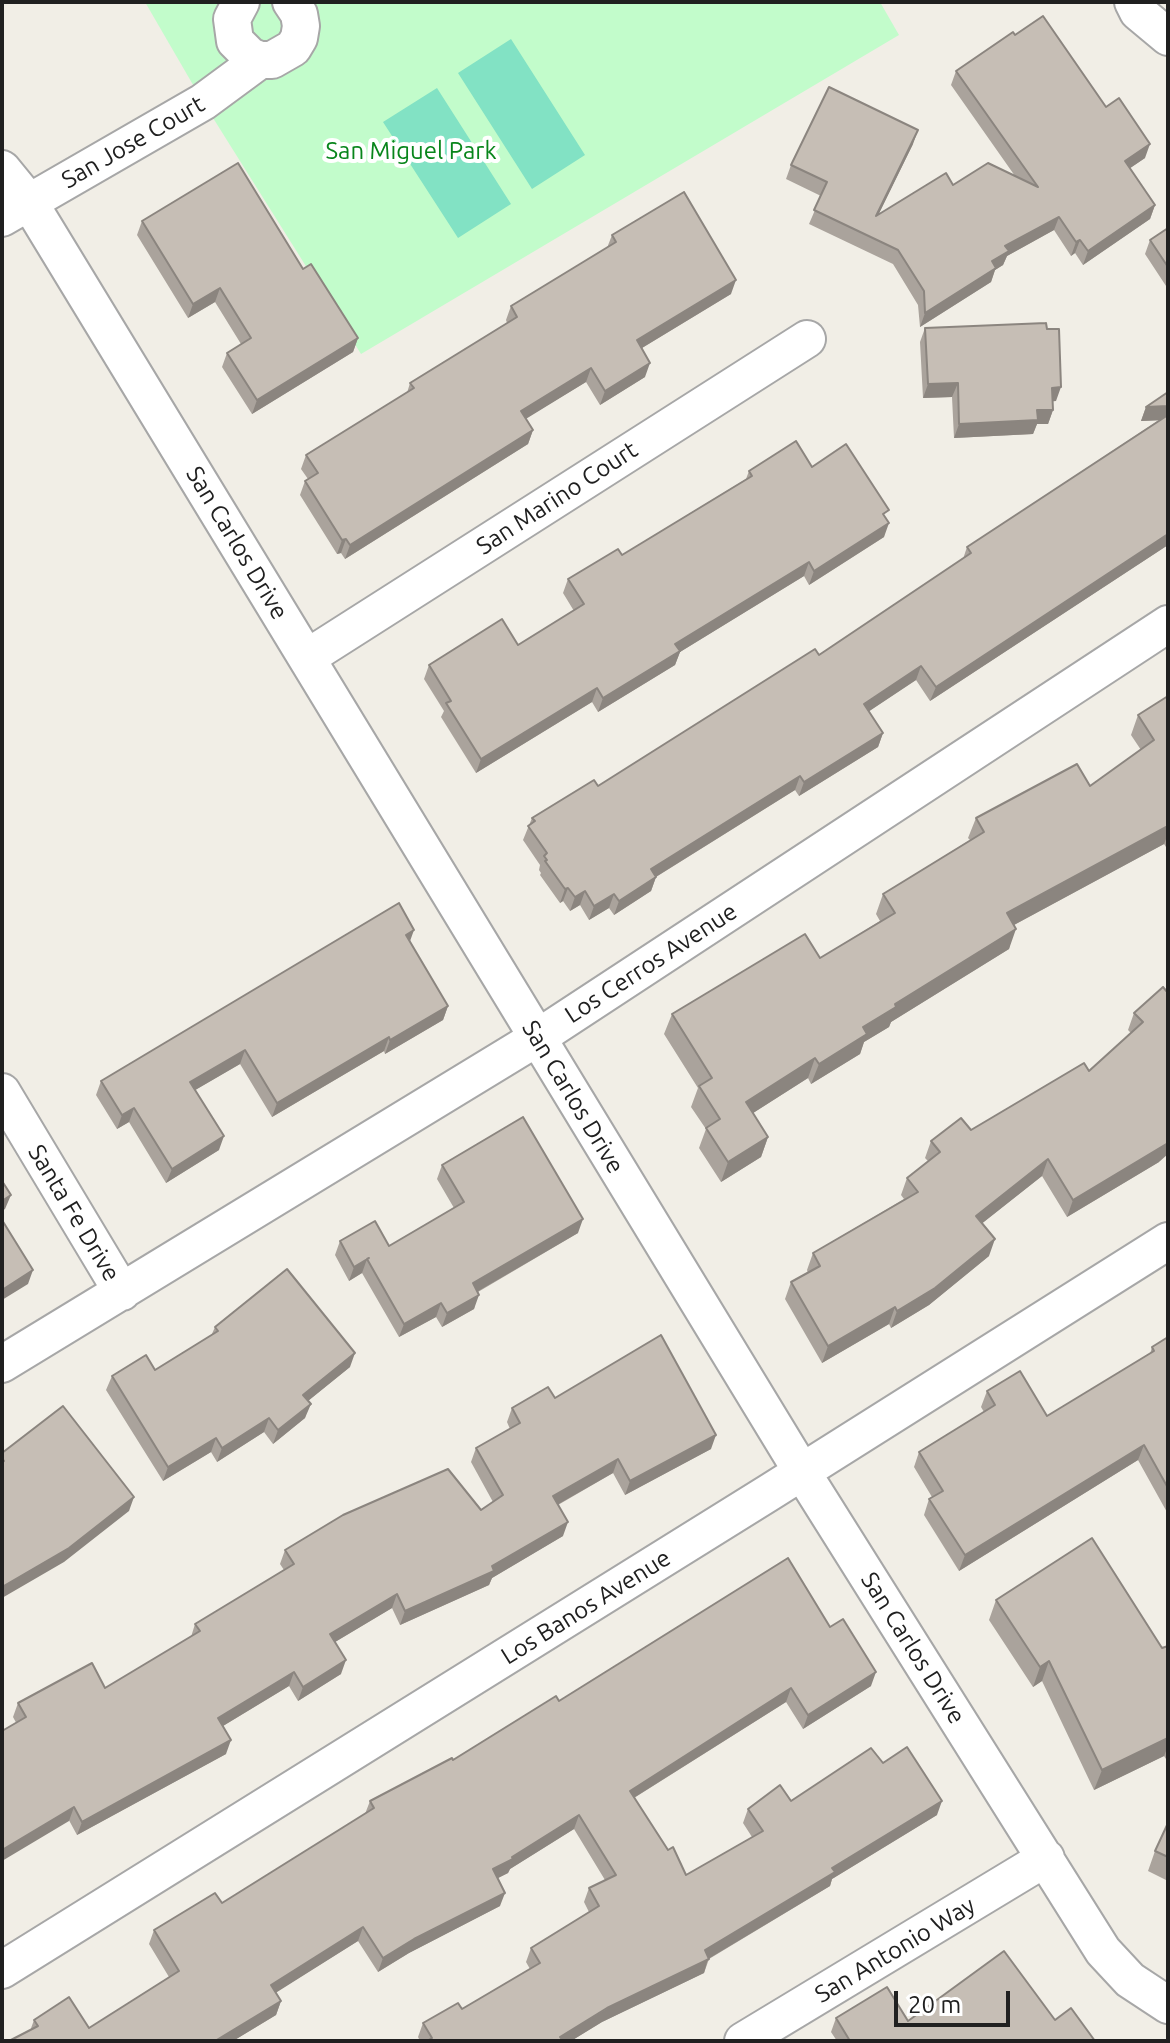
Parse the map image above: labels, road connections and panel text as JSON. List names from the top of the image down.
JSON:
{
  "streets": {
    "street": [
      "San Jose Court",
      "San Marino Court",
      "San Carlos Drive",
      "Los Cerros Avenue",
      "Santa Fe Drive",
      "Los Banos Avenue",
      "San Antonio Way"
    ]
  },
  "crossings": [
    ["San Jose Court", "San Carlos Drive"],
    ["San Marino Court", "San Carlos Drive"],
    ["San Carlos Drive", "Los Cerros Avenue"],
    ["San Carlos Drive", "Los Banos Avenue"],
    ["San Carlos Drive", "San Antonio Way"],
    ["Los Cerros Avenue", "Santa Fe Drive"]
  ],
  "parks": ["San Miguel Park"],
  "scale_bar": "20 m"
}
